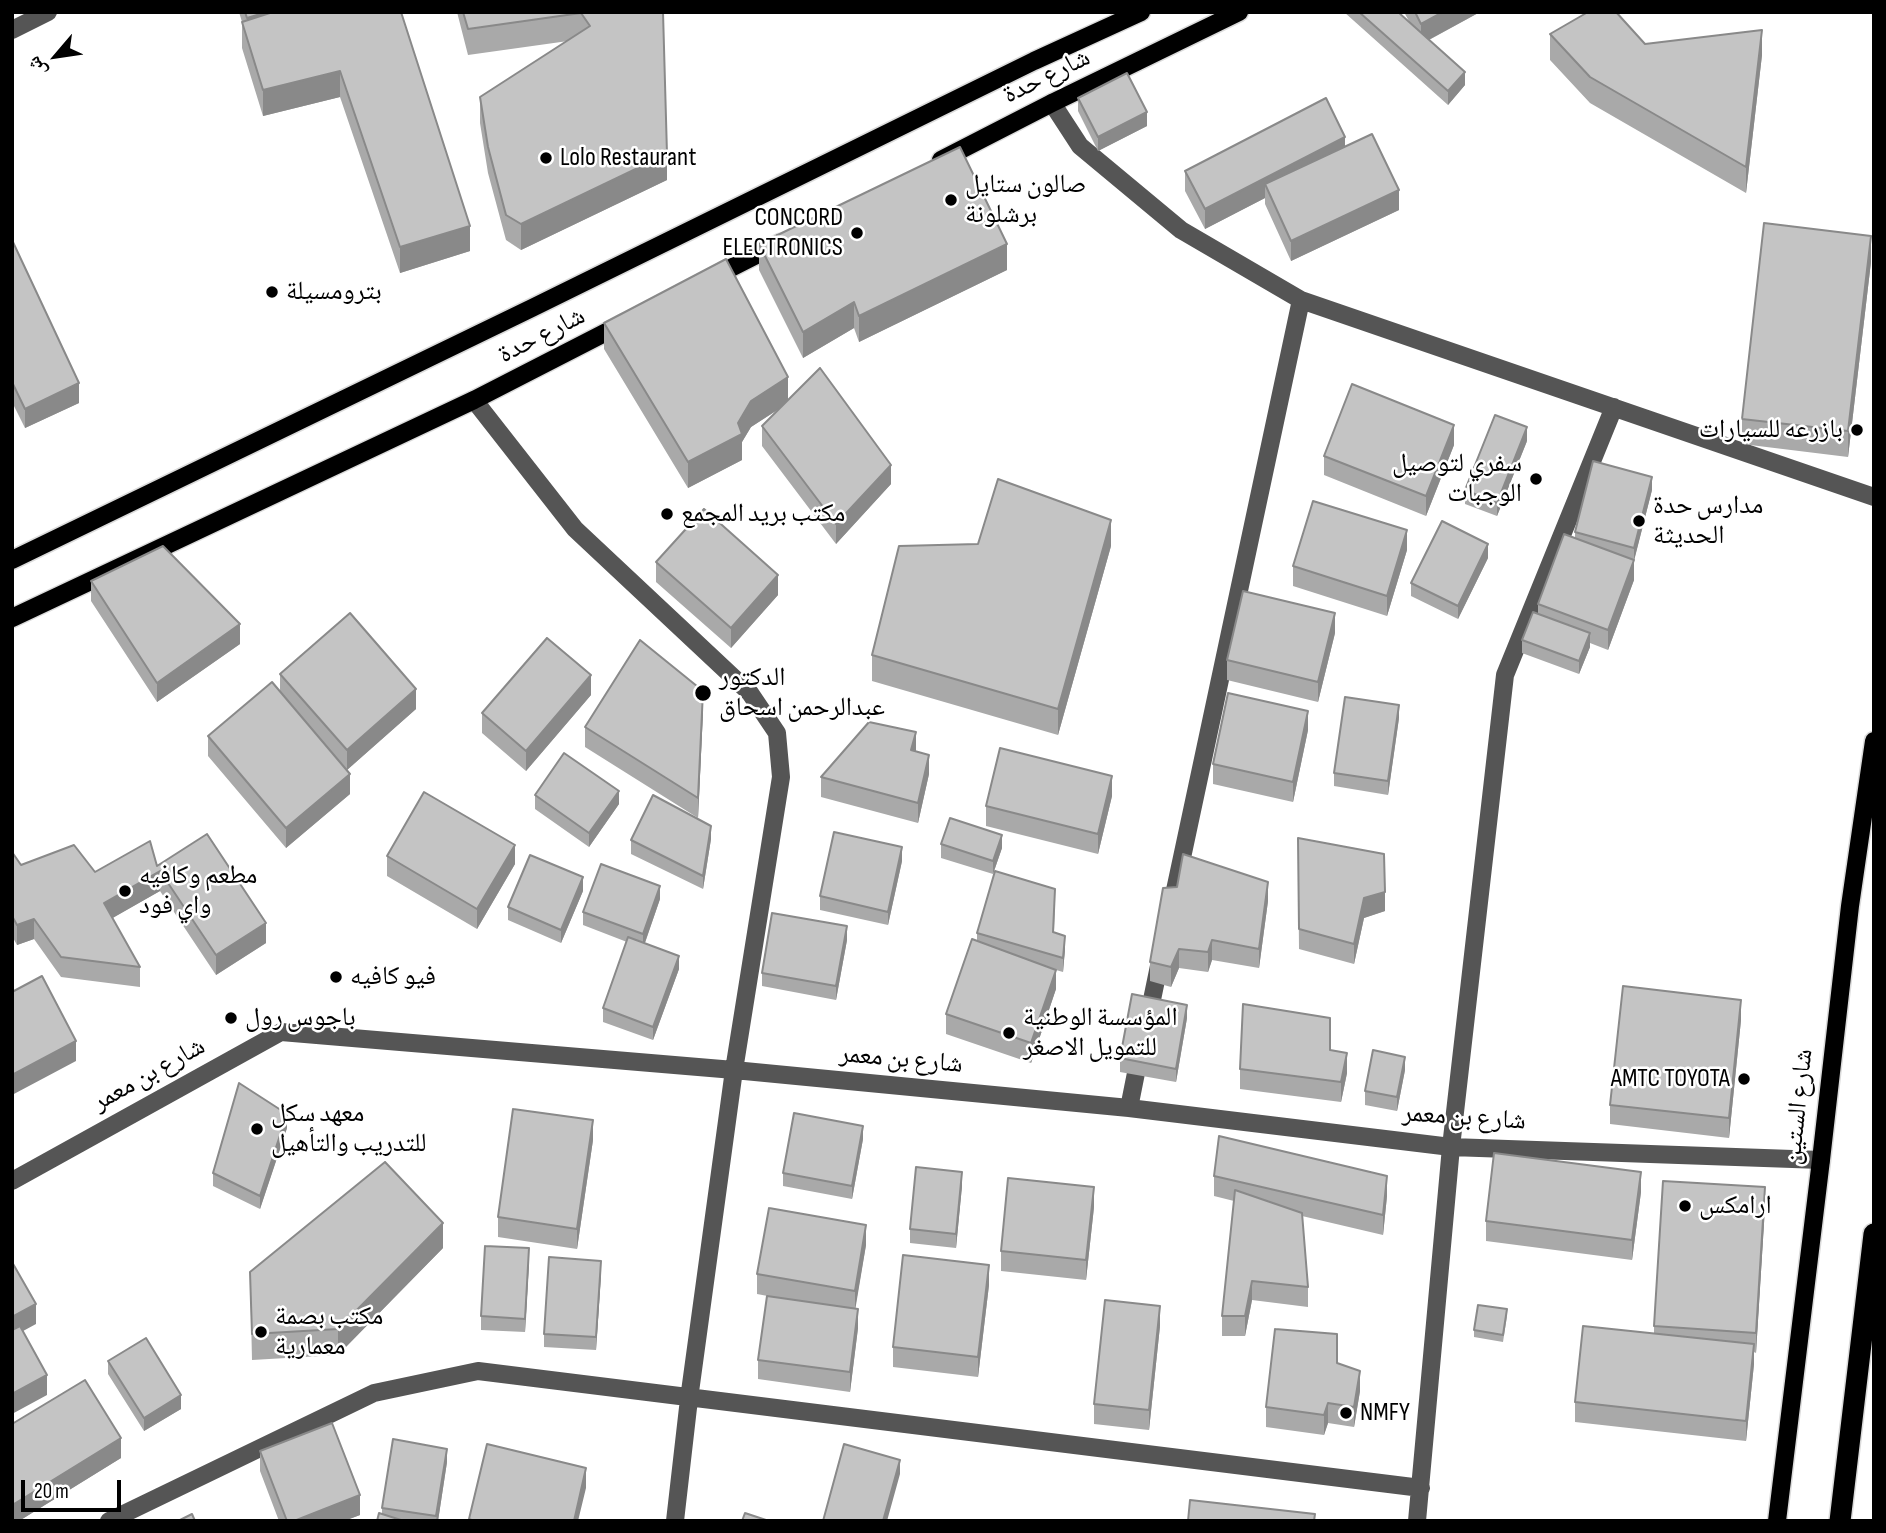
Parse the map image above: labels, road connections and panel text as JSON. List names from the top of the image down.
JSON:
{
  "streets": {
    "main road": ["شارع حدة", "شارع الستين"],
    "street": ["شارع بن معمر"]
  },
  "crossings": [
    ["شارع بن معمر", "شارع الستين"]
  ],
  "places": [
    "Lolo Restaurant",
    "صالون ستايل برشلونة",
    "CONCORD ELECTRONICS",
    "بترومسيلة",
    "بازرعه للسيارات",
    "سفري لتوصيل الوجبات",
    "مكتب بريد المجمع",
    "مدارس حدة الحديثة",
    "الدكتور عبدالرحمن اسحاق",
    "مطعم وكافيه واي فود",
    "فيو كافيه",
    "باجوس رول",
    "المؤسسة الوطنية للتمويل الاصغر",
    "AMTC TOYOTA",
    "معهد سكل للتدريب والتأهيل",
    "ارامكس",
    "مكتب بصمة معمارية",
    "NMFY"
  ],
  "scale_bar": "20 m",
  "north": "bottom left"
}
